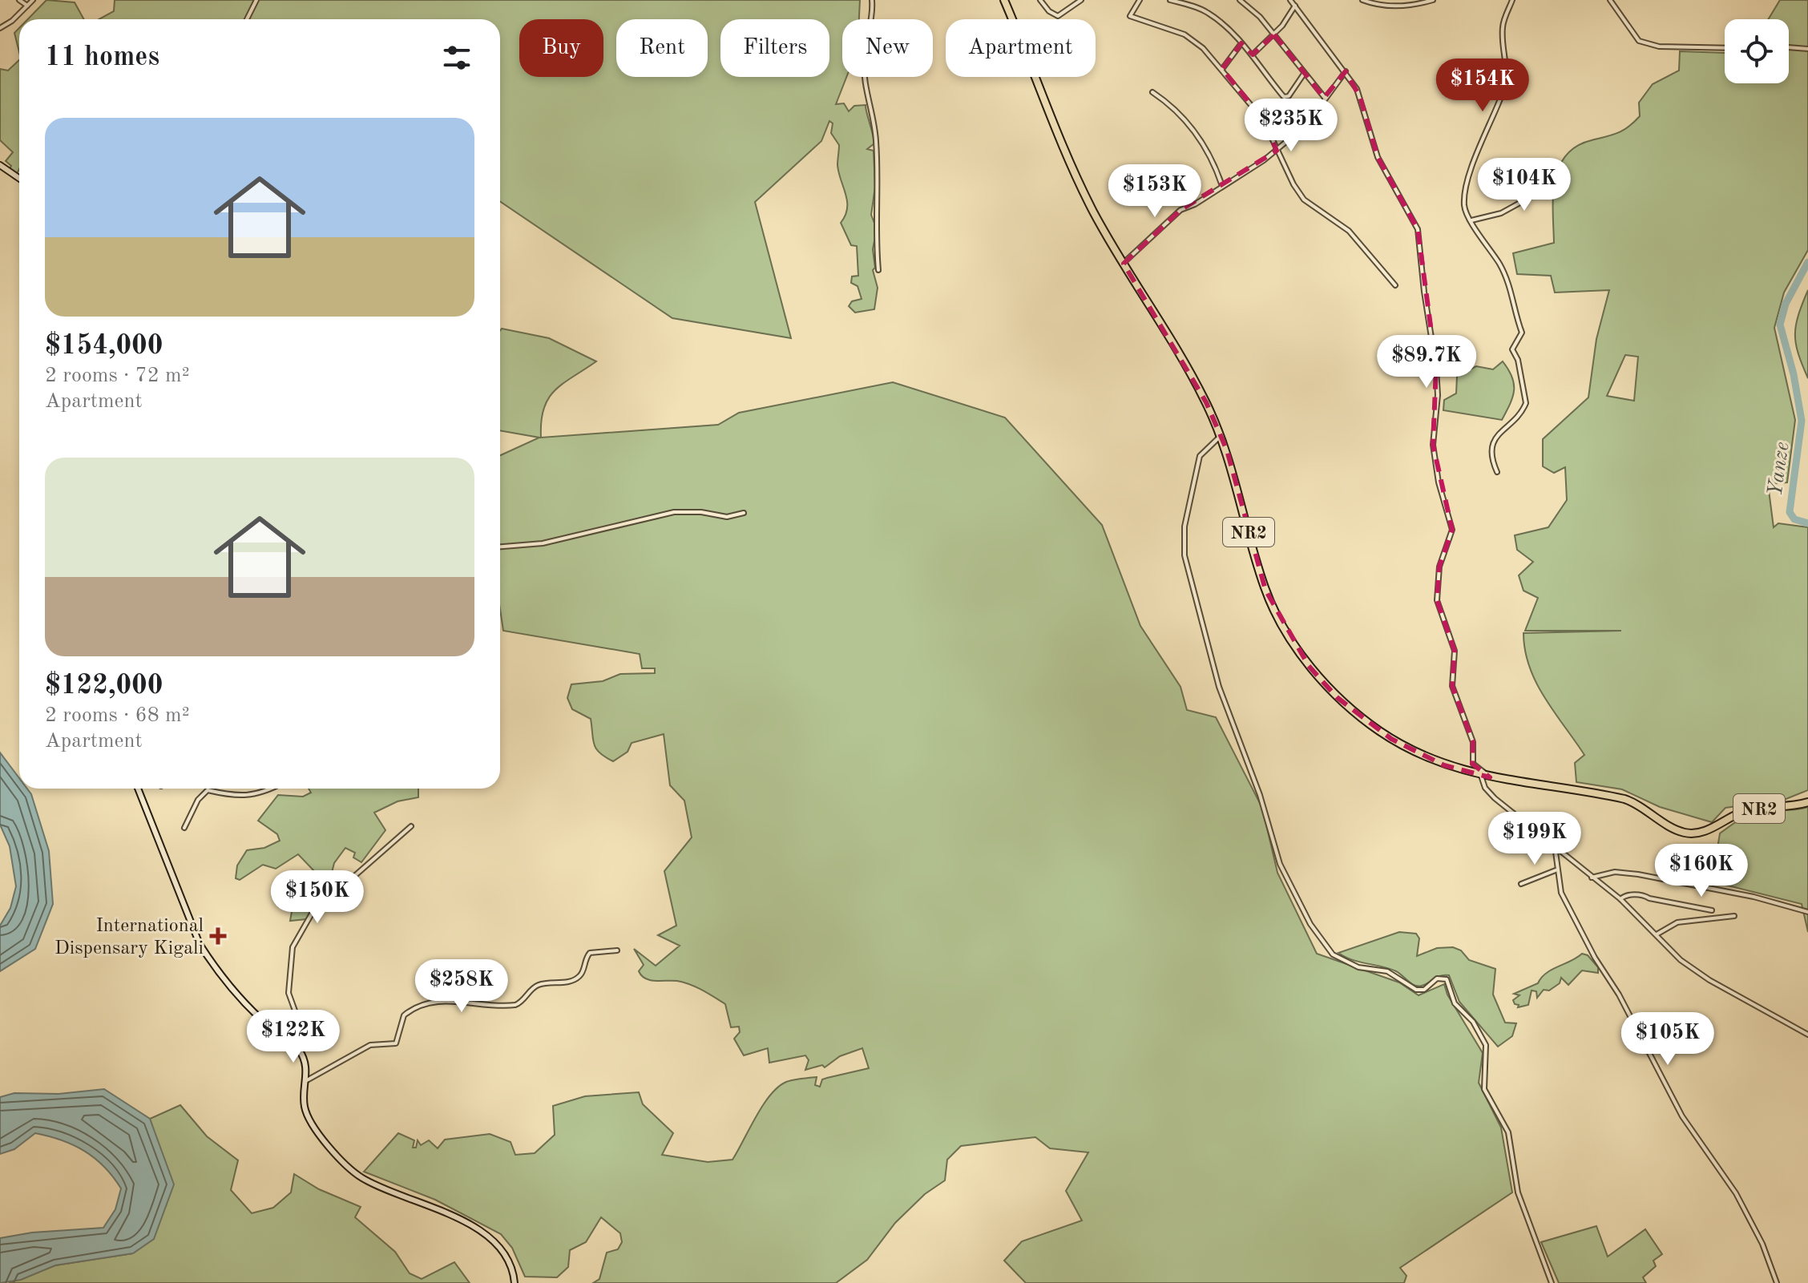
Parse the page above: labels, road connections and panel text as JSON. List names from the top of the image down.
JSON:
{
  "streets": {
    "highway": ["NR2"]
  },
  "water": ["Yanze"],
  "places": {
    "health": ["International Dispensary Kigali"]
  },
  "page": {
    "chip": [
      "Buy",
      "Rent",
      "Filters",
      "New",
      "Apartment"
    ],
    "heading": "11 homes",
    "price": [
      "$154K",
      "$235K",
      "$104K",
      "$153K",
      "$89.7K",
      "$199K",
      "$160K",
      "$150K",
      "$258K",
      "$122K",
      "$105K"
    ],
    "list": [
      {
        "name": "$154,000",
        "note": "2 rooms · 72 m² · Apartment"
      },
      {
        "name": "$122,000",
        "note": "2 rooms · 68 m² · Apartment"
      }
    ]
  }
}
